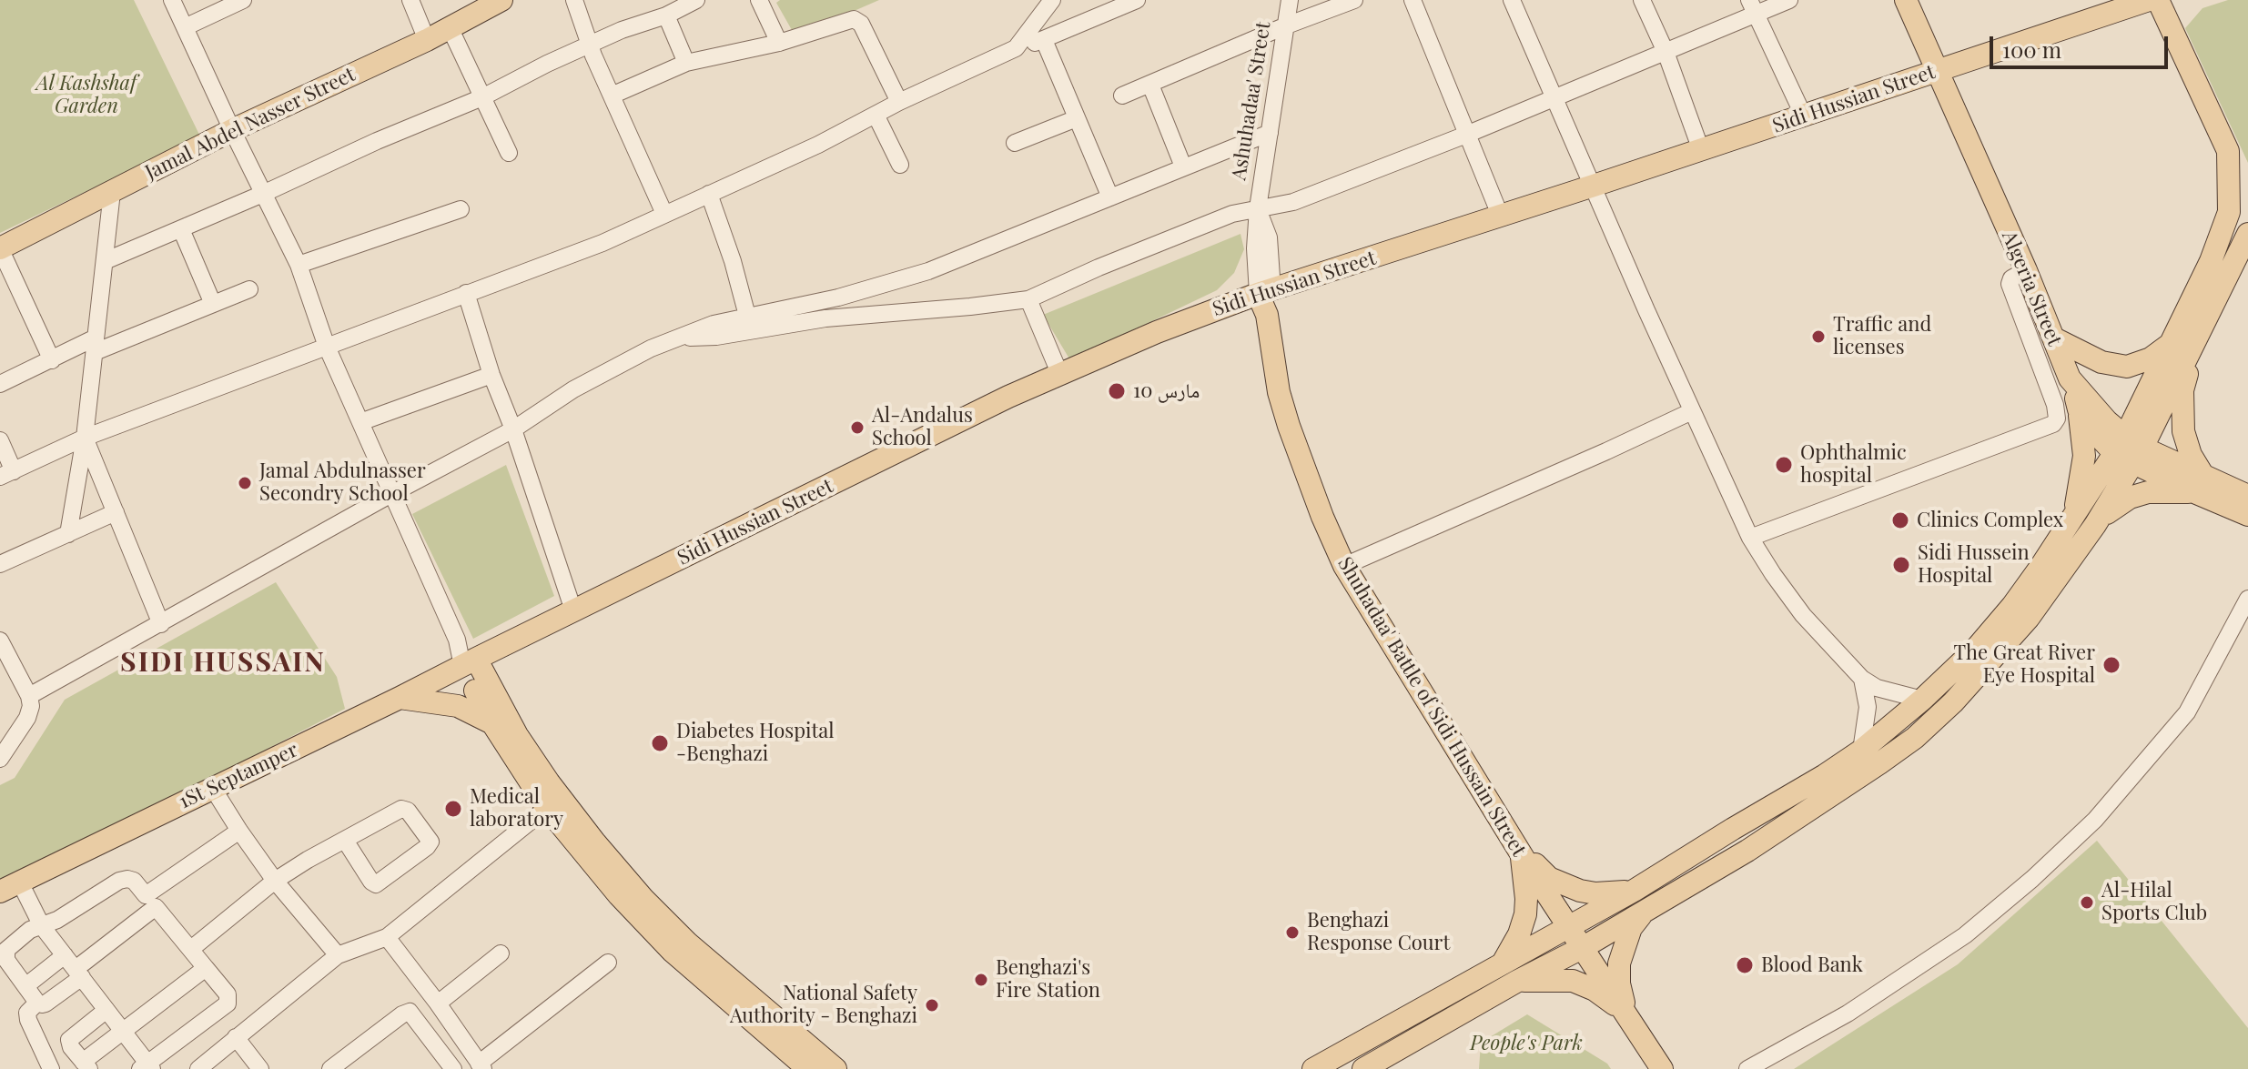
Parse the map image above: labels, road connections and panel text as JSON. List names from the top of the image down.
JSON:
{
  "streets": {
    "main road": [
      "Sidi Hussian Street",
      "Jamal Abdel Nasser Street",
      "Algeria Street",
      "Shuhadaa' Battle of Sidi Hussain Street",
      "1St Septamper"
    ],
    "street": ["Ashuhadaa' Street"]
  },
  "crossings": [
    ["Sidi Hussian Street", "Algeria Street"],
    ["Sidi Hussian Street", "Shuhadaa' Battle of Sidi Hussain Street"],
    ["Sidi Hussian Street", "1St Septamper"],
    ["Ashuhadaa' Street", "Shuhadaa' Battle of Sidi Hussain Street"]
  ],
  "districts": ["SIDI HUSSAIN"],
  "parks": ["Al Kashshaf Garden", "People's Park"],
  "places": [
    "Traffic and licenses",
    "10 مارس",
    "Al-Andalus School",
    "Ophthalmic hospital",
    "Jamal Abdulnasser Secondry School",
    "Clinics Complex",
    "Sidi Hussein Hospital",
    "The Great River Eye Hospital",
    "Diabetes Hospital -Benghazi",
    "Medical laboratory",
    "Al-Hilal Sports Club",
    "Benghazi Response Court",
    "Blood Bank",
    "Benghazi's Fire Station",
    "National Safety Authority - Benghazi"
  ],
  "scale_bar": "100 m"
}
